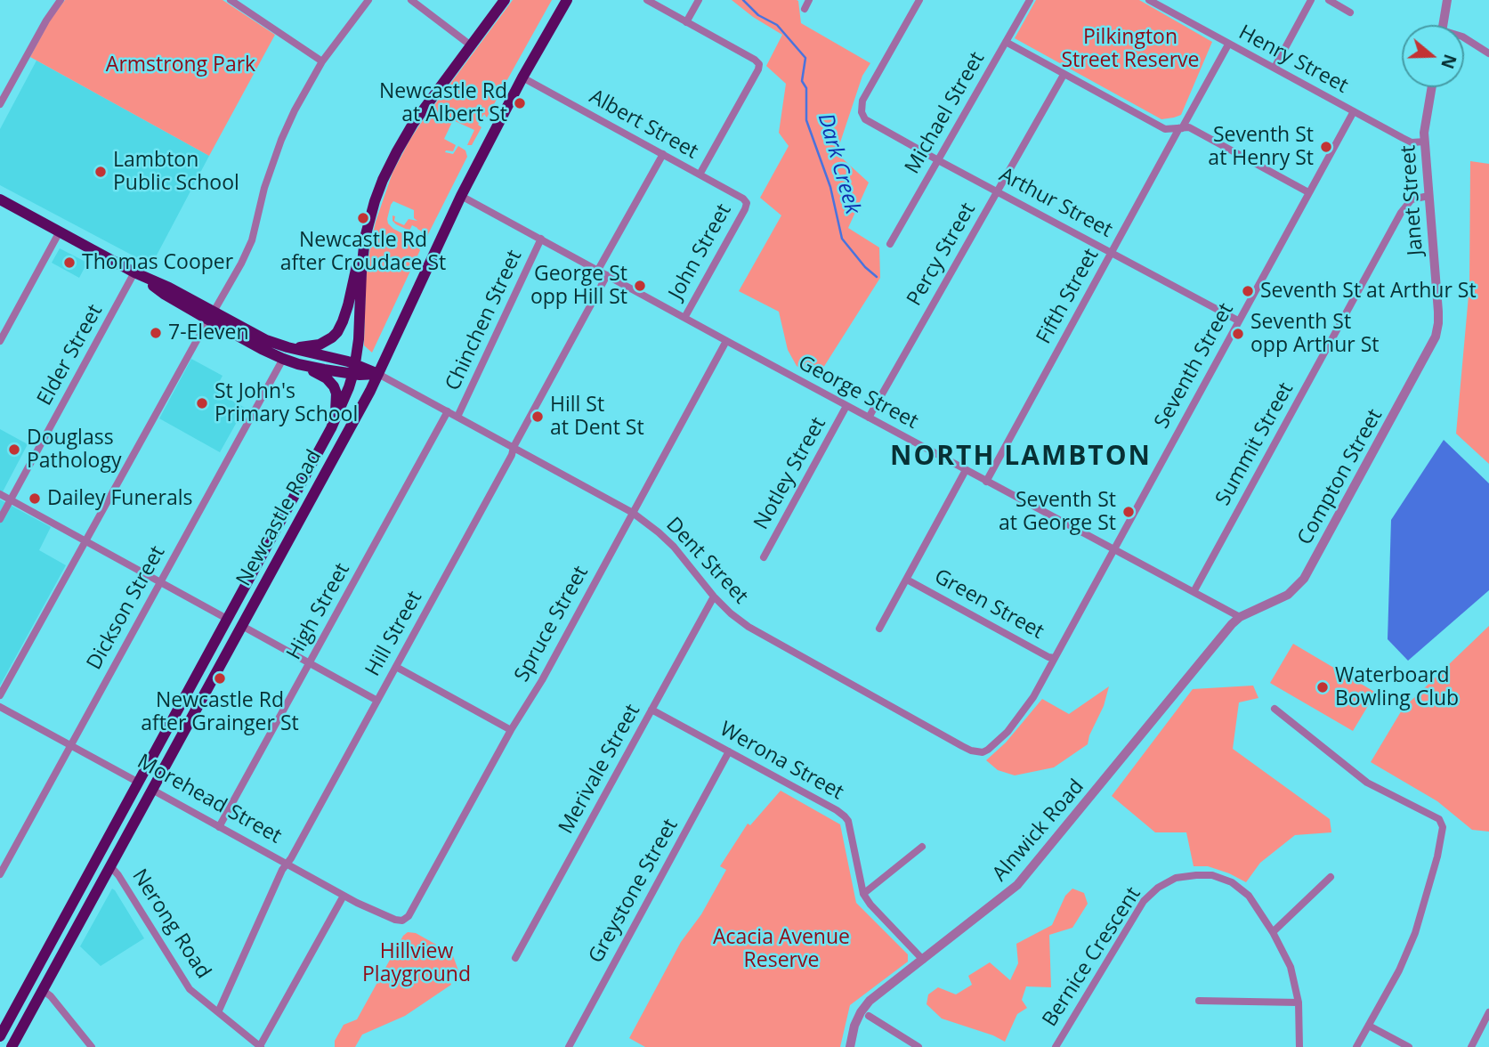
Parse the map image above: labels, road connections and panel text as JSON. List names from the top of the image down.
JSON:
{
  "streets": {
    "highway": ["Newcastle Road", "Morehead Street"],
    "street": [
      "Henry Street",
      "Michael Street",
      "Albert Street",
      "Janet Street",
      "Arthur Street",
      "John Street",
      "Percy Street",
      "Fifth Street",
      "Chinchen Street",
      "Elder Street",
      "Seventh Street",
      "George Street",
      "Summit Street",
      "Notley Street",
      "Compton Street",
      "Dent Street",
      "Green Street",
      "Dickson Street",
      "High Street",
      "Spruce Street",
      "Hill Street",
      "Werona Street",
      "Merivale Street",
      "Alnwick Road",
      "Greystone Street",
      "Nerong Road",
      "Bernice Crescent"
    ]
  },
  "crossings": [
    ["Henry Street", "Janet Street"],
    ["Henry Street", "Fifth Street"],
    ["Henry Street", "Seventh Street"],
    ["Michael Street", "Arthur Street"],
    ["Albert Street", "John Street"],
    ["Albert Street", "Newcastle Road"],
    ["Janet Street", "Summit Street"],
    ["Janet Street", "Compton Street"],
    ["Arthur Street", "Percy Street"],
    ["Arthur Street", "Fifth Street"],
    ["Arthur Street", "Seventh Street"],
    ["John Street", "George Street"],
    ["Percy Street", "George Street"],
    ["Fifth Street", "George Street"],
    ["Chinchen Street", "George Street"],
    ["Chinchen Street", "Dent Street"],
    ["Seventh Street", "George Street"],
    ["Seventh Street", "Dent Street"],
    ["Seventh Street", "Green Street"],
    ["George Street", "Summit Street"],
    ["George Street", "Notley Street"],
    ["George Street", "Compton Street"],
    ["George Street", "Newcastle Road"],
    ["George Street", "Spruce Street"],
    ["George Street", "Hill Street"],
    ["George Street", "Alnwick Road"],
    ["Compton Street", "Alnwick Road"],
    ["Newcastle Road", "Dent Street"],
    ["Newcastle Road", "Morehead Street"],
    ["Newcastle Road", "Nerong Road"],
    ["Dent Street", "High Street"],
    ["Dent Street", "Spruce Street"],
    ["Dent Street", "Hill Street"],
    ["Dent Street", "Merivale Street"],
    ["Dickson Street", "Morehead Street"],
    ["High Street", "Morehead Street"],
    ["Spruce Street", "Morehead Street"],
    ["Hill Street", "Morehead Street"],
    ["Hill Street", "Nerong Road"],
    ["Werona Street", "Merivale Street"],
    ["Werona Street", "Alnwick Road"],
    ["Werona Street", "Greystone Street"]
  ],
  "districts": ["NORTH LAMBTON"],
  "water": ["Dark Creek"],
  "parks": [
    "Pilkington Street Reserve",
    "Armstrong Park",
    "Acacia Avenue Reserve",
    "Hillview Playground"
  ],
  "places": [
    "Newcastle Rd at Albert St",
    "Seventh St at Henry St",
    "Lambton Public School",
    "Newcastle Rd after Croudace St",
    "Thomas Cooper",
    "George St opp Hill St",
    "Seventh St at Arthur St",
    "7-Eleven",
    "Seventh St opp Arthur St",
    "St John's Primary School",
    "Hill St at Dent St",
    "Douglass Pathology",
    "Dailey Funerals",
    "Seventh St at George St",
    "Newcastle Rd after Grainger St",
    "Waterboard Bowling Club"
  ],
  "north": "right"
}
